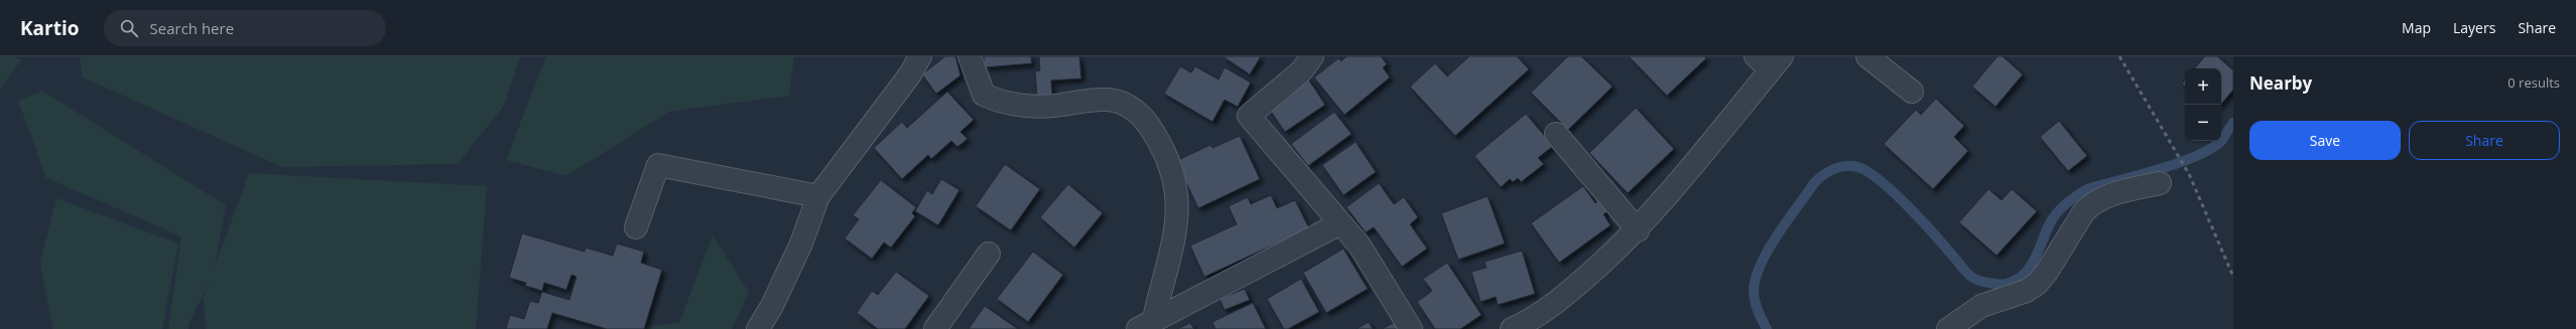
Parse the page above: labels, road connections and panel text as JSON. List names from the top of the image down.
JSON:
{
  "page": {
    "header": "Kartio",
    "search": "Search here",
    "nav": ["Map", "Layers", "Share"],
    "heading": ["Nearby", "0 results"],
    "map_buttons": ["+", "−"],
    "buttons": ["Save", "Share"]
  }
}
